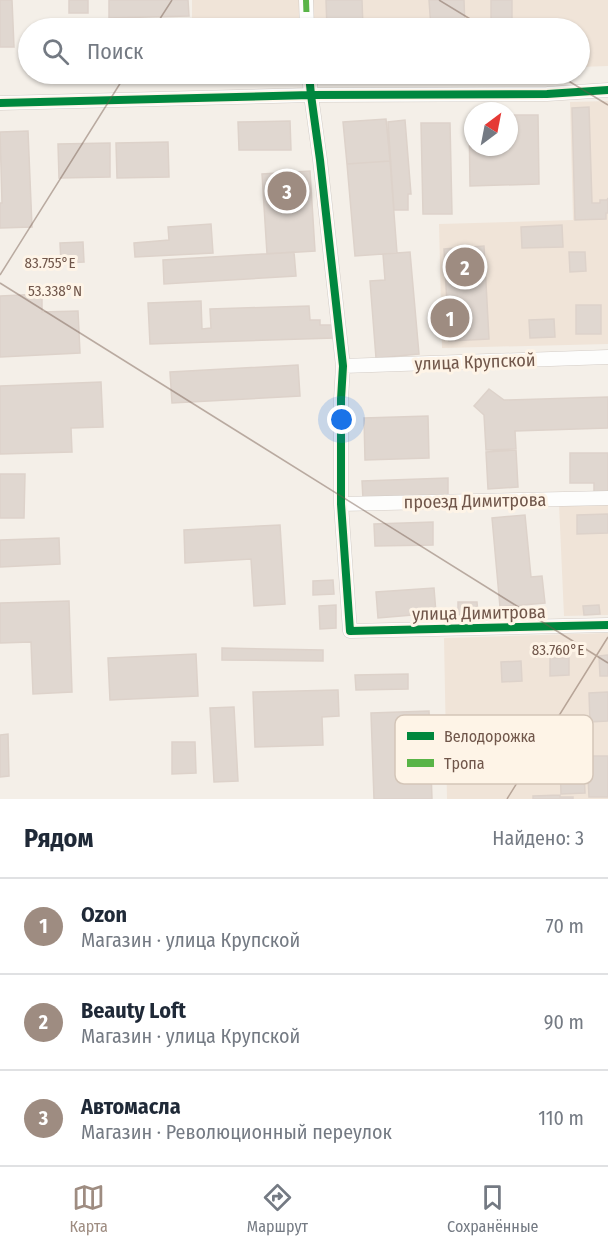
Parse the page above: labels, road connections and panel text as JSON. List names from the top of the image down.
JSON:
{
  "streets": {
    "street": ["улица Крупской", "проезд Димитрова", "улица Димитрова"]
  },
  "crossings": [
    ["проезд Димитрова", "улица Димитрова"]
  ],
  "legend": ["Велодорожка", "Тропа"],
  "north": "top right",
  "page": {
    "search": "Поиск",
    "pins": ["3", "2", "1"],
    "heading": ["Рядом", "Найдено: 3"],
    "list": [
      {
        "mark": "1",
        "name": "Ozon",
        "note": "Магазин · улица Крупской",
        "value": "70 m"
      },
      {
        "mark": "2",
        "name": "Beauty Loft",
        "note": "Магазин · улица Крупской",
        "value": "90 m"
      },
      {
        "mark": "3",
        "name": "Автомасла",
        "note": "Магазин · Революционный переулок",
        "value": "110 m"
      }
    ],
    "nav": ["Карта", "Маршрут", "Сохранённые"]
  },
  "coordinates": ["83.755°E", "53.338°N", "83.760°E"]
}
